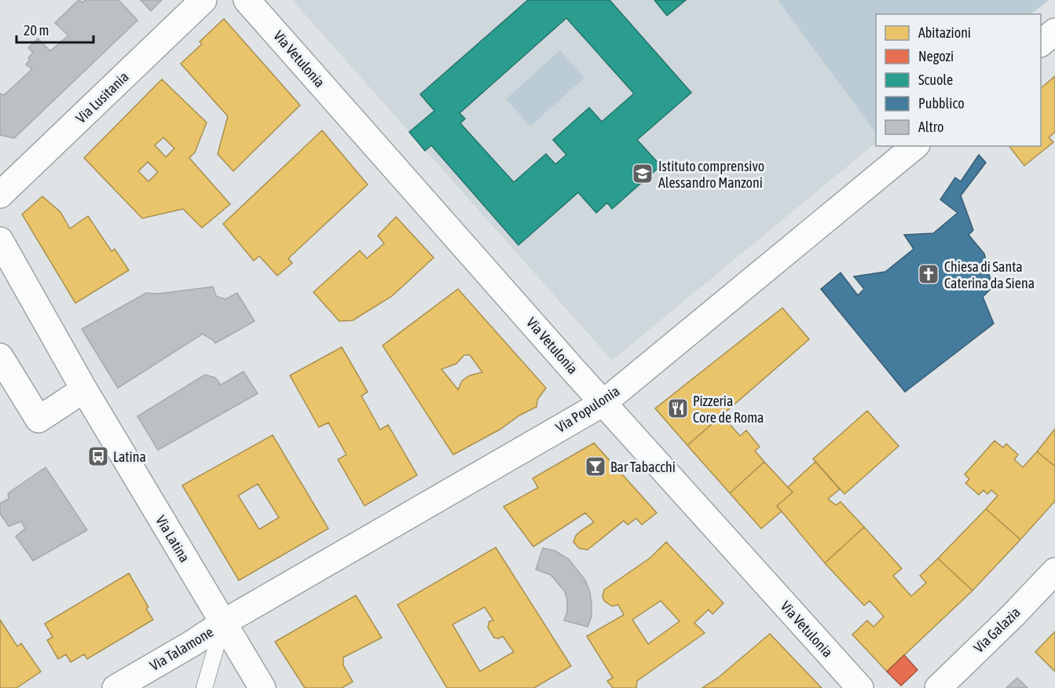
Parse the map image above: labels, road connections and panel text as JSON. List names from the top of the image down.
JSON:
{
  "streets": {
    "street": [
      "Via Vetulonia",
      "Via Lusitania",
      "Via Populonia",
      "Via Latina",
      "Via Galazia",
      "Via Talamone"
    ]
  },
  "crossings": [
    ["Via Vetulonia", "Via Populonia"],
    ["Via Populonia", "Via Latina"],
    ["Via Populonia", "Via Talamone"],
    ["Via Latina", "Via Talamone"]
  ],
  "places": {
    "school or university": ["Istituto comprensivo Alessandro Manzoni"],
    "church": ["Chiesa di Santa Caterina da Siena"],
    "restaurant": ["Pizzeria Core de Roma"],
    "bus stop": ["Latina"],
    "bar": ["Bar Tabacchi"]
  },
  "legend": [
    "Abitazioni",
    "Negozi",
    "Scuole",
    "Pubblico",
    "Altro"
  ],
  "scale_bar": "20 m"
}
